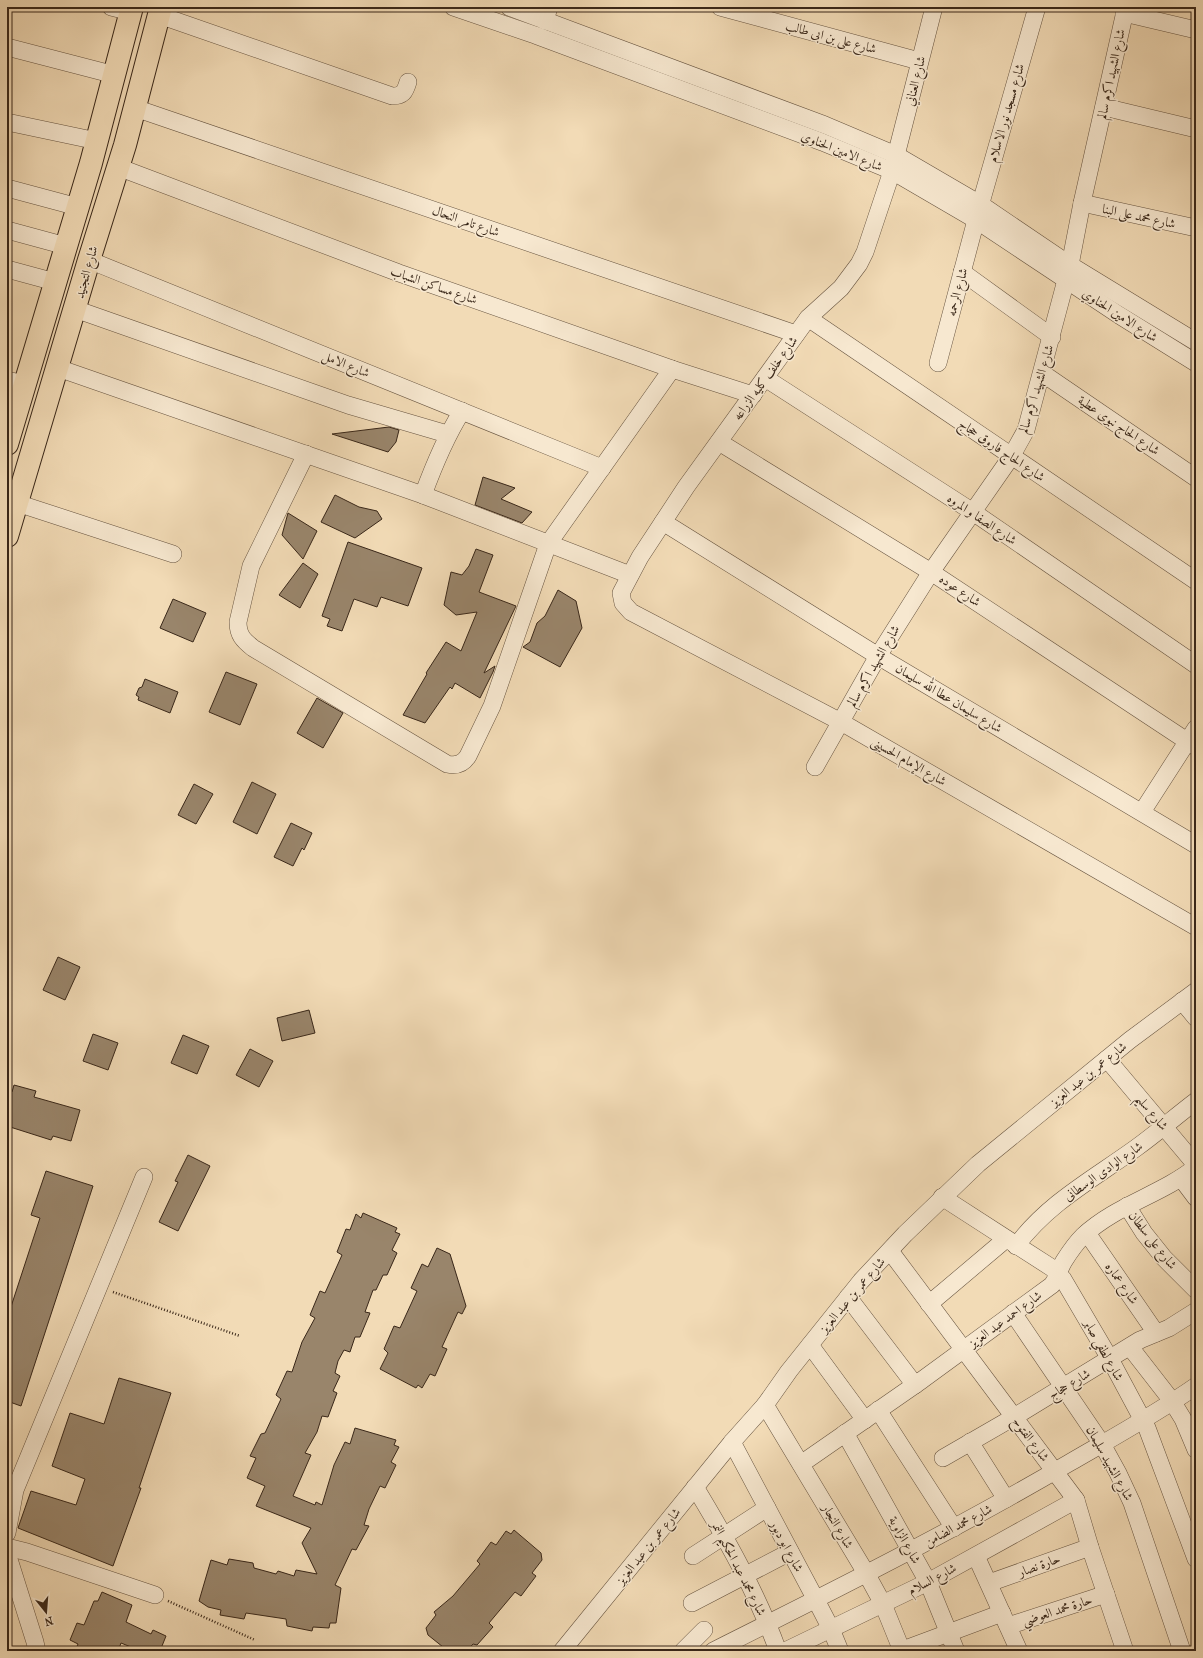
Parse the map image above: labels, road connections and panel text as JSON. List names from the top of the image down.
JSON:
{
  "streets": {
    "highway": ["شارع التجنيد"],
    "street": [
      "شارع على بن ابى طالب",
      "شارع الشهيد اكرم سالم",
      "شارع العناني",
      "شارع مسجد نور الاسلام",
      "شارع الامين الحناوي",
      "شارع محمد على البنا",
      "شارع تامر النحال",
      "شارع مساكن الشباب",
      "شارع الرحمه",
      "شارع الامل",
      "شارع خلف كليه الزراعه",
      "شارع الحاج نبوى عطية",
      "شارع الحاج فاروق حجاج",
      "شارع الصفا و المروه",
      "شارع عوده",
      "شارع سليمان عطا الله سليمان",
      "شارع الإمام الحسينى",
      "شارع عمر بن عبد العزيز",
      "شارع سليم",
      "شارع الوادى الوسطانى",
      "شارع على سلطان",
      "شارع عماره",
      "شارع احمد عبد العزيز",
      "شارع لطفي صابر",
      "شارع حجاج",
      "شارع الفتوح",
      "شارع الشهيد سليمان",
      "شارع محمد الضامن",
      "شارع النجار",
      "شارع الزاوية",
      "شارع ابو دبور",
      "حارة نصار",
      "شارع محمد عبد الحكيم النمر",
      "شارع السلام",
      "حارة محمد العوضي"
    ]
  },
  "crossings": [
    ["شارع على بن ابى طالب", "شارع العناني"],
    ["شارع الشهيد اكرم سالم", "شارع الامين الحناوي"],
    ["شارع الشهيد اكرم سالم", "شارع محمد على البنا"],
    ["شارع الشهيد اكرم سالم", "شارع الحاج نبوى عطية"],
    ["شارع الشهيد اكرم سالم", "شارع الحاج فاروق حجاج"],
    ["شارع الشهيد اكرم سالم", "شارع الصفا و المروه"],
    ["شارع الشهيد اكرم سالم", "شارع عوده"],
    ["شارع الشهيد اكرم سالم", "شارع سليمان عطا الله سليمان"],
    ["شارع الشهيد اكرم سالم", "شارع الإمام الحسينى"],
    ["شارع العناني", "شارع الامين الحناوي"],
    ["شارع العناني", "شارع خلف كليه الزراعه"],
    ["شارع مسجد نور الاسلام", "شارع الامين الحناوي"],
    ["شارع مسجد نور الاسلام", "شارع الرحمه"],
    ["شارع الامين الحناوي", "شارع الرحمه"],
    ["شارع الامين الحناوي", "شارع خلف كليه الزراعه"],
    ["شارع تامر النحال", "شارع التجنيد"],
    ["شارع تامر النحال", "شارع خلف كليه الزراعه"],
    ["شارع التجنيد", "شارع مساكن الشباب"],
    ["شارع التجنيد", "شارع الامل"],
    ["شارع مساكن الشباب", "شارع خلف كليه الزراعه"],
    ["شارع خلف كليه الزراعه", "شارع الحاج فاروق حجاج"],
    ["شارع خلف كليه الزراعه", "شارع الصفا و المروه"],
    ["شارع خلف كليه الزراعه", "شارع عوده"],
    ["شارع خلف كليه الزراعه", "شارع سليمان عطا الله سليمان"],
    ["شارع خلف كليه الزراعه", "شارع الإمام الحسينى"],
    ["شارع عمر بن عبد العزيز", "شارع سليم"],
    ["شارع عمر بن عبد العزيز", "شارع لطفي صابر"],
    ["شارع عمر بن عبد العزيز", "شارع الفتوح"],
    ["شارع عمر بن عبد العزيز", "شارع النجار"],
    ["شارع عمر بن عبد العزيز", "شارع ابو دبور"],
    ["شارع عمر بن عبد العزيز", "شارع محمد عبد الحكيم النمر"],
    ["شارع سليم", "شارع الوادى الوسطانى"],
    ["شارع سليم", "شارع احمد عبد العزيز"],
    ["شارع الوادى الوسطانى", "شارع لطفي صابر"],
    ["شارع الوادى الوسطانى", "شارع الفتوح"],
    ["شارع على سلطان", "شارع احمد عبد العزيز"],
    ["شارع عماره", "شارع احمد عبد العزيز"],
    ["شارع عماره", "شارع حجاج"],
    ["شارع احمد عبد العزيز", "شارع لطفي صابر"],
    ["شارع احمد عبد العزيز", "شارع الفتوح"],
    ["شارع احمد عبد العزيز", "شارع الشهيد سليمان"],
    ["شارع احمد عبد العزيز", "شارع النجار"],
    ["شارع احمد عبد العزيز", "شارع الزاوية"],
    ["شارع لطفي صابر", "شارع حجاج"],
    ["شارع لطفي صابر", "شارع محمد الضامن"],
    ["شارع حجاج", "شارع الفتوح"],
    ["شارع حجاج", "شارع الشهيد سليمان"],
    ["شارع الفتوح", "شارع محمد الضامن"],
    ["شارع الفتوح", "حارة نصار"],
    ["شارع الفتوح", "شارع السلام"],
    ["شارع الفتوح", "حارة محمد العوضي"],
    ["شارع الشهيد سليمان", "شارع محمد الضامن"],
    ["شارع محمد الضامن", "شارع النجار"],
    ["شارع محمد الضامن", "شارع الزاوية"],
    ["شارع محمد الضامن", "شارع ابو دبور"],
    ["شارع محمد الضامن", "شارع محمد عبد الحكيم النمر"],
    ["شارع النجار", "شارع السلام"],
    ["شارع النجار", "حارة محمد العوضي"],
    ["شارع الزاوية", "شارع السلام"],
    ["شارع الزاوية", "حارة محمد العوضي"],
    ["شارع ابو دبور", "شارع السلام"]
  ],
  "north": "bottom"
}
